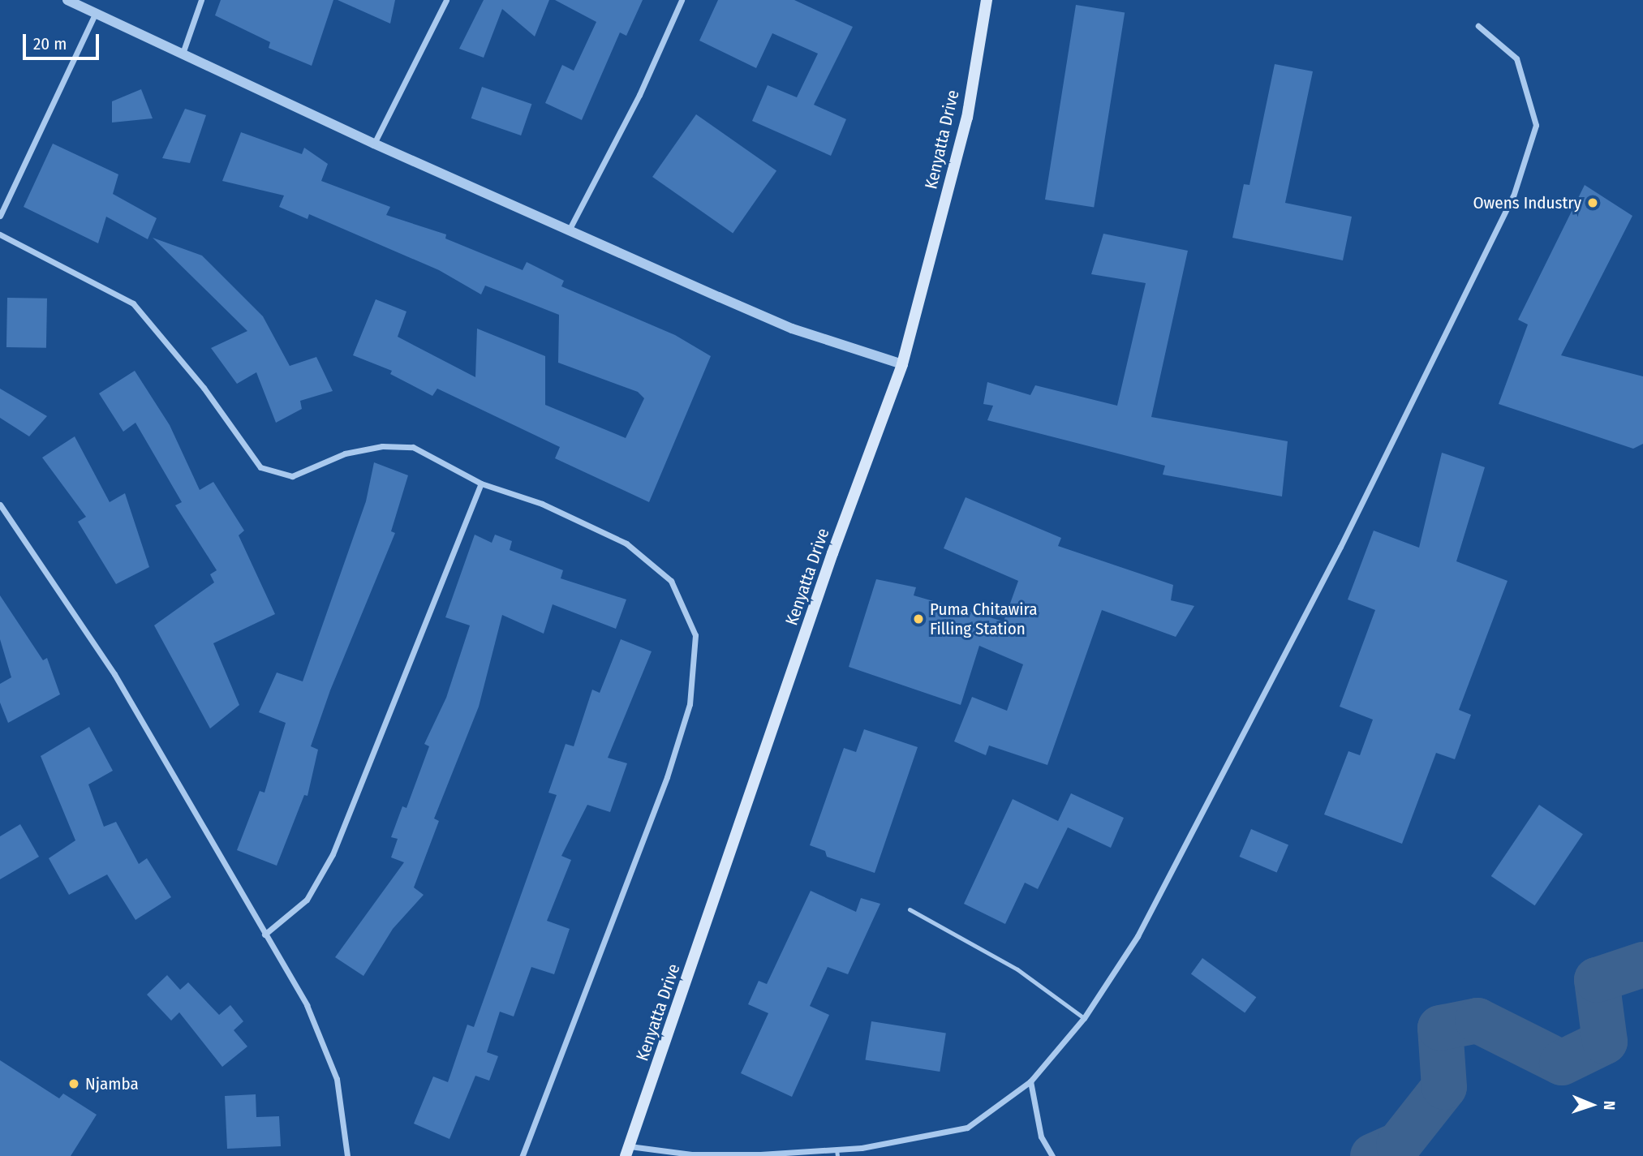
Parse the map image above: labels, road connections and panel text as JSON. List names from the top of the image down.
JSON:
{
  "streets": {
    "main road": ["Kenyatta Drive"]
  },
  "places": ["Owens Industry", "Puma Chitawira Filling Station", "Njamba"],
  "scale_bar": "20 m",
  "north": "right"
}
